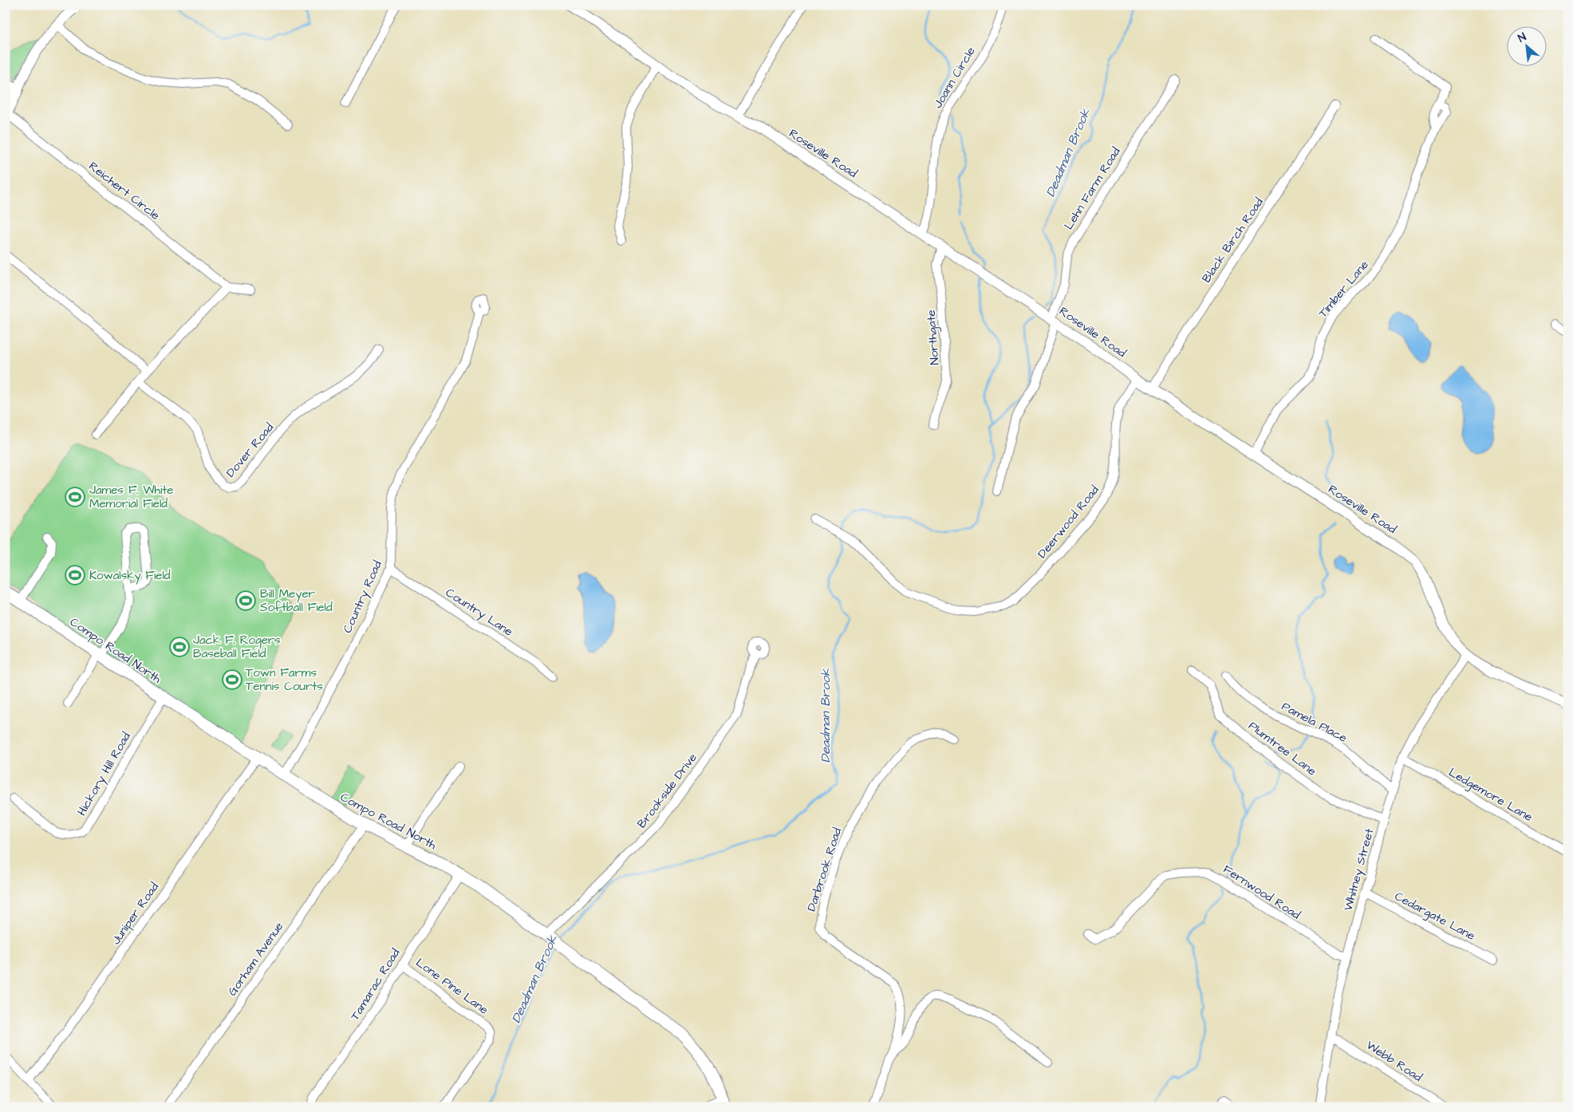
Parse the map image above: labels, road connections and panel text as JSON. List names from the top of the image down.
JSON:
{
  "streets": {
    "main road": ["Compo Road North"],
    "street": [
      "Joann Circle",
      "Roseville Road",
      "Lehn Farm Road",
      "Reichert Circle",
      "Black Birch Road",
      "Timber Lane",
      "Northgate",
      "Dover Road",
      "Deerwood Road",
      "Country Road",
      "Country Lane",
      "Pamela Place",
      "Plumtree Lane",
      "Hickory Hill Road",
      "Brookside Drive",
      "Ledgemore Lane",
      "Darbrook Road",
      "Whitney Street",
      "Fernwood Road",
      "Juniper Road",
      "Cedargate Lane",
      "Gorham Avenue",
      "Tamarac Road",
      "Lone Pine Lane",
      "Webb Road"
    ]
  },
  "crossings": [
    ["Joann Circle", "Roseville Road"],
    ["Roseville Road", "Lehn Farm Road"],
    ["Roseville Road", "Black Birch Road"],
    ["Roseville Road", "Timber Lane"],
    ["Roseville Road", "Northgate"],
    ["Roseville Road", "Deerwood Road"],
    ["Roseville Road", "Whitney Street"],
    ["Country Road", "Country Lane"],
    ["Country Road", "Compo Road North"],
    ["Compo Road North", "Hickory Hill Road"],
    ["Compo Road North", "Brookside Drive"],
    ["Compo Road North", "Juniper Road"],
    ["Compo Road North", "Gorham Avenue"],
    ["Compo Road North", "Tamarac Road"],
    ["Pamela Place", "Whitney Street"],
    ["Plumtree Lane", "Whitney Street"],
    ["Ledgemore Lane", "Whitney Street"],
    ["Whitney Street", "Fernwood Road"],
    ["Whitney Street", "Cedargate Lane"],
    ["Whitney Street", "Webb Road"],
    ["Tamarac Road", "Lone Pine Lane"]
  ],
  "water": ["Deadman Brook"],
  "places": {
    "sports": [
      "James F. White Memorial Field",
      "Kowalsky Field",
      "Bill Meyer Softball Field",
      "Jack F. Rogers Baseball Field",
      "Town Farms Tennis Courts"
    ]
  },
  "north": "top left"
}
